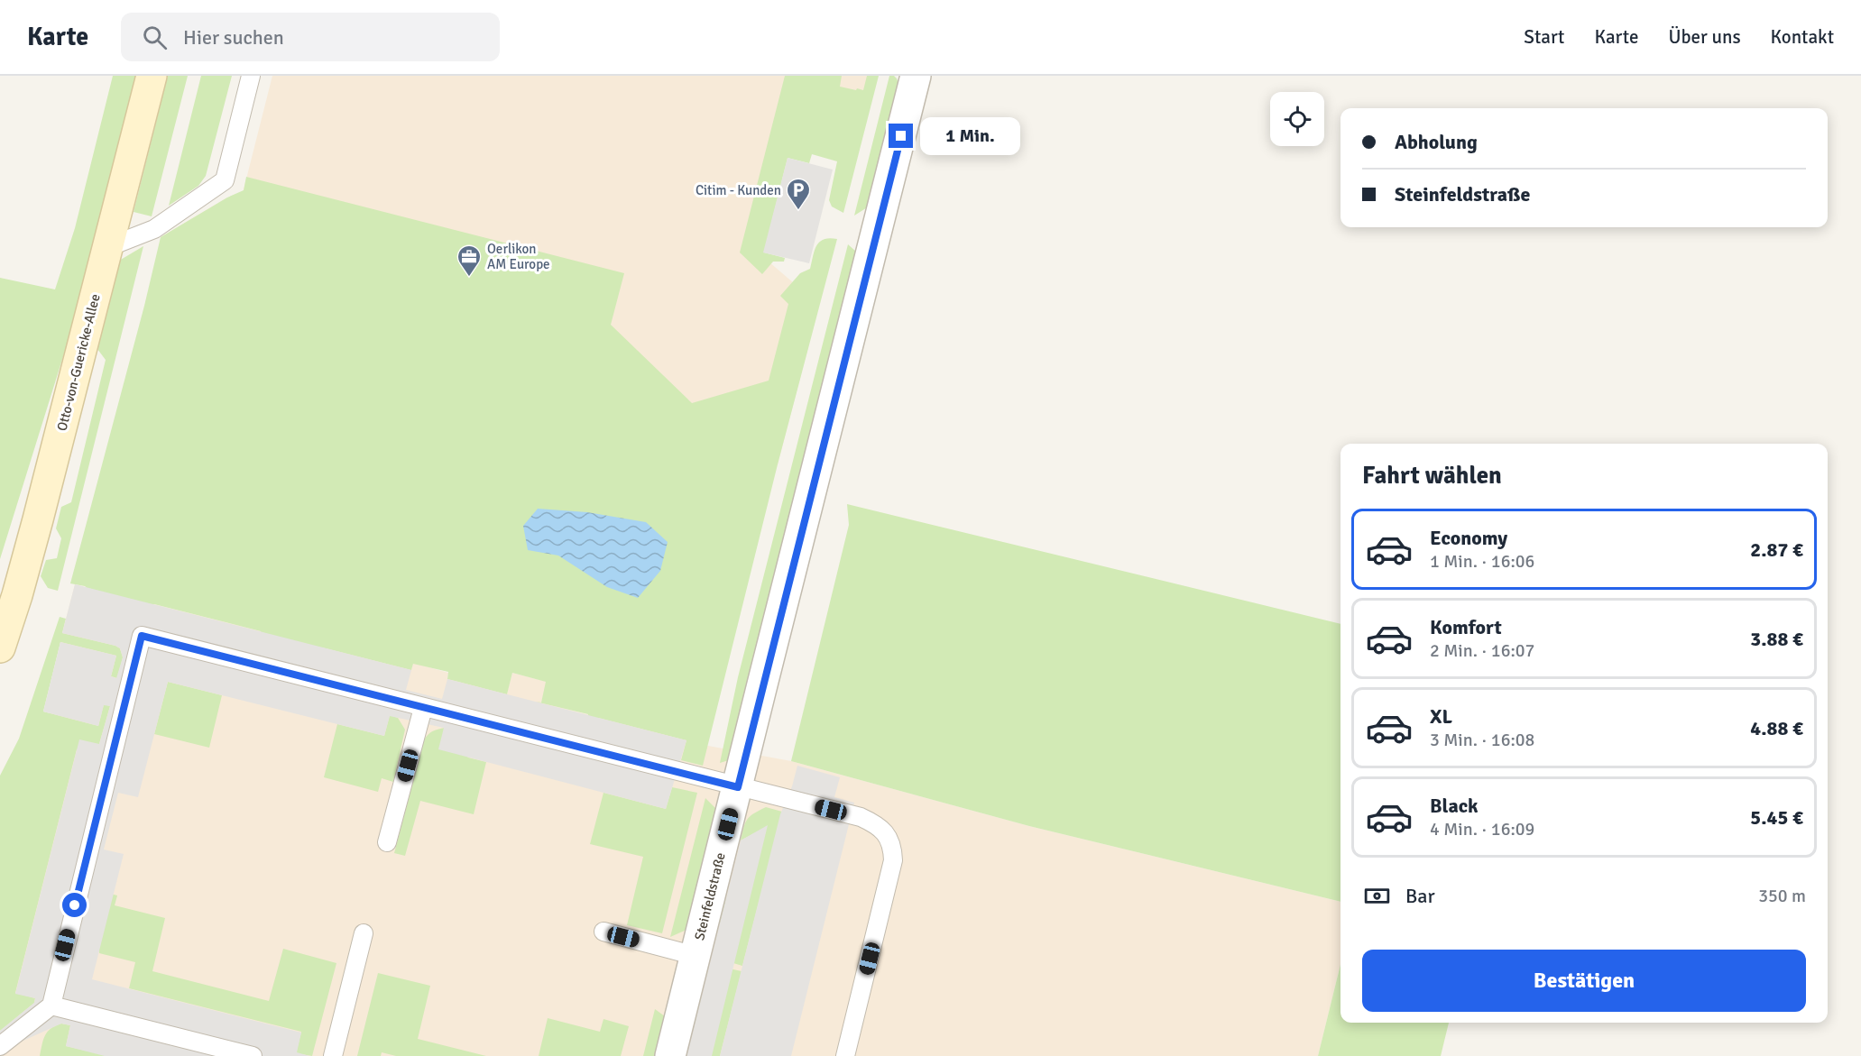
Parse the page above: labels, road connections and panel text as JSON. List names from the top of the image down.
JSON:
{
  "streets": {
    "street": ["Otto-von-Guericke-Allee", "Steinfeldstraße"]
  },
  "places": {
    "parking": ["Citim - Kunden"],
    "office": ["Oerlikon AM Europe"]
  },
  "page": {
    "header": "Karte",
    "search": "Hier suchen",
    "nav": [
      "Start",
      "Karte",
      "Über uns",
      "Kontakt"
    ],
    "banner": ["Abholung", "Steinfeldstraße"],
    "bubble": "1 Min.",
    "heading": "Fahrt wählen",
    "list": [
      {
        "name": "Economy",
        "note": "1 Min. · 16:06",
        "value": "2.87 €"
      },
      {
        "name": "Komfort",
        "note": "2 Min. · 16:07",
        "value": "3.88 €"
      },
      {
        "name": "XL",
        "note": "3 Min. · 16:08",
        "value": "4.88 €"
      },
      {
        "name": "Black",
        "note": "4 Min. · 16:09",
        "value": "5.45 €"
      }
    ],
    "pay": ["Bar", "350 m"],
    "buttons": "Bestätigen"
  }
}
